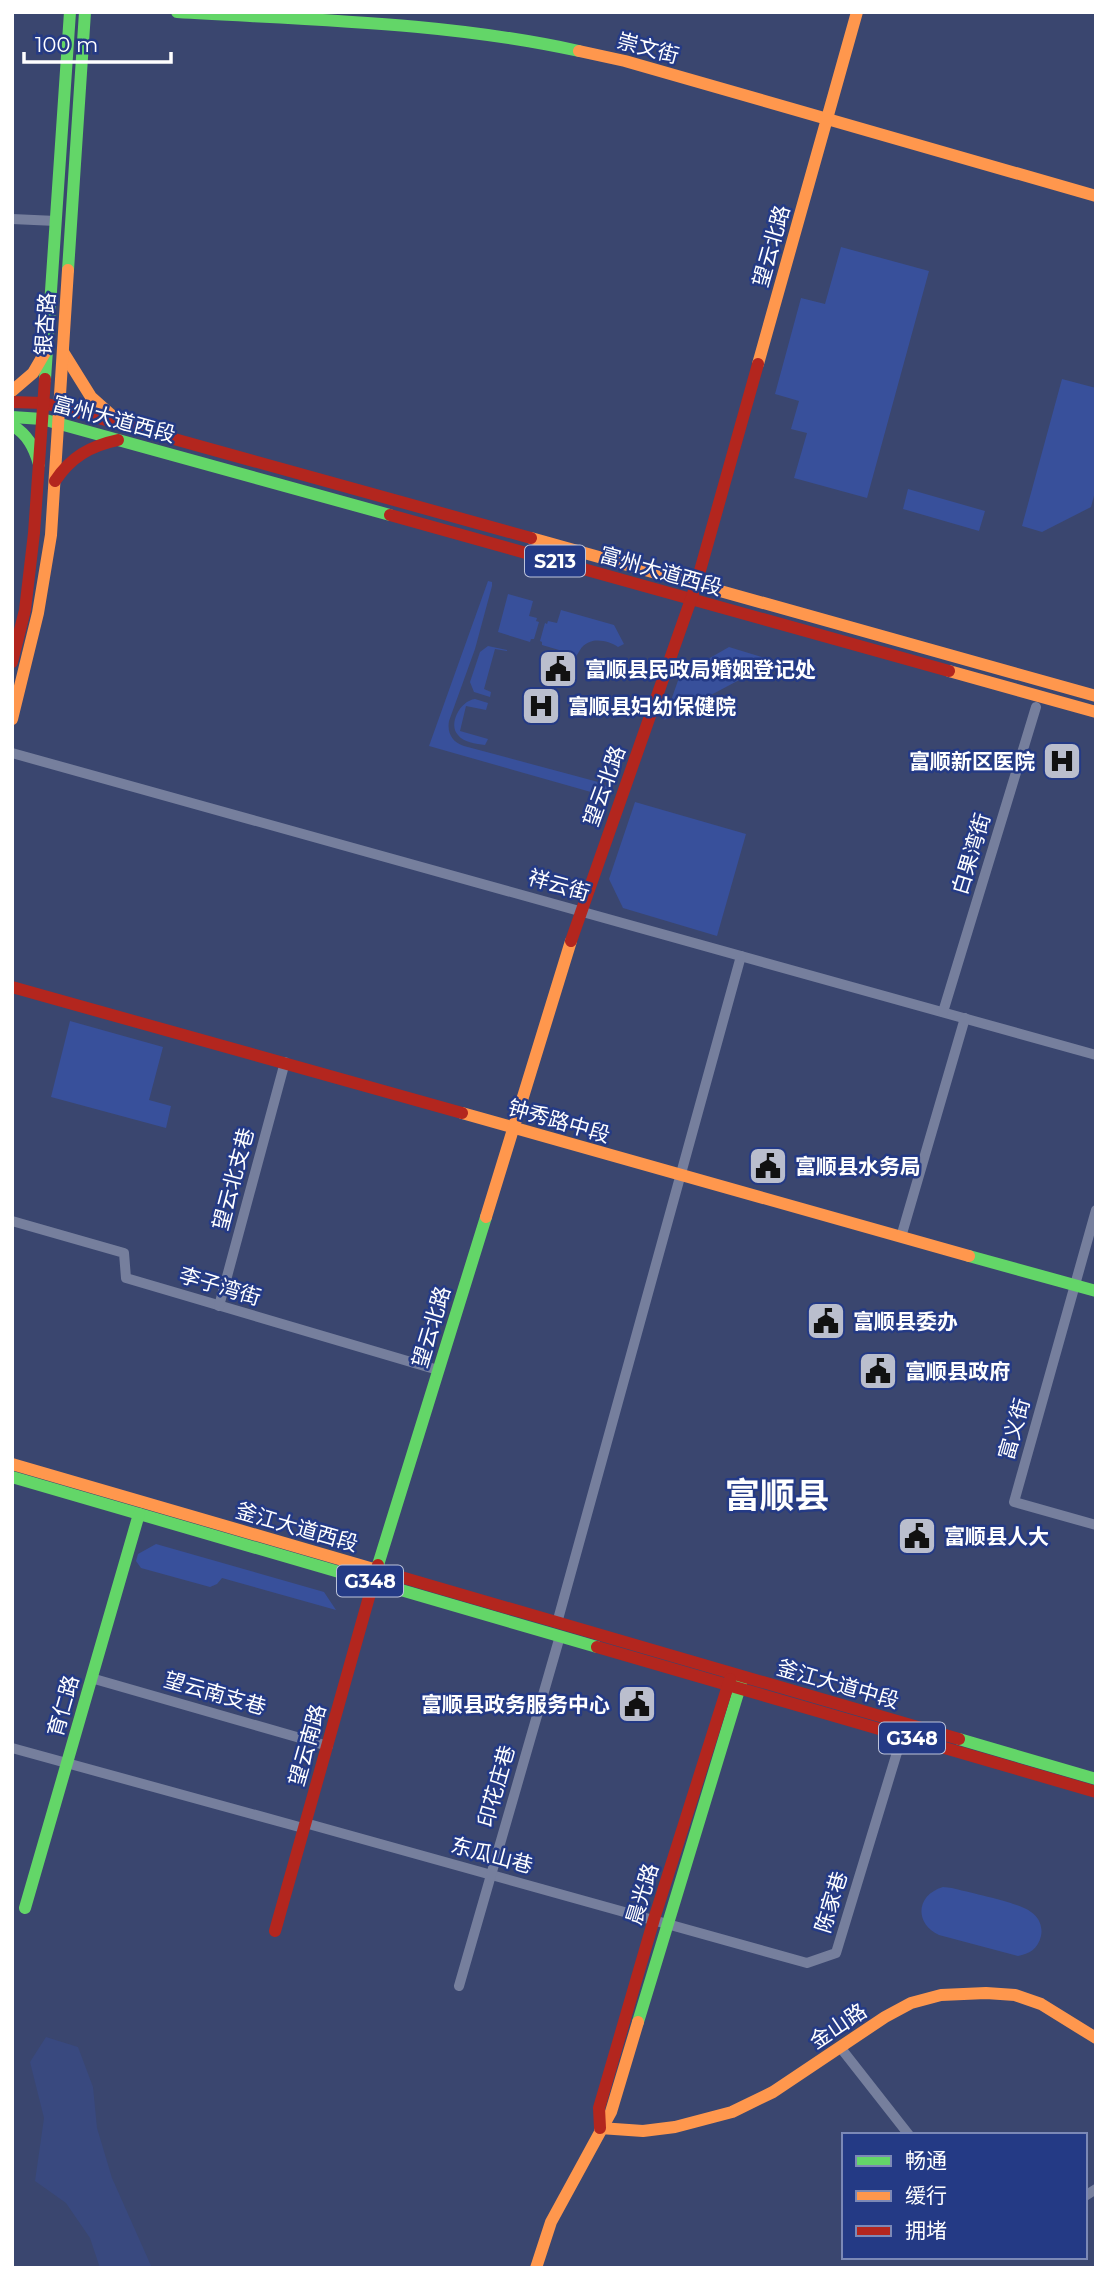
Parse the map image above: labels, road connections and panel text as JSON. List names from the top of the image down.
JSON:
{
  "streets": {
    "main road": [
      "崇文街",
      "望云北路",
      "银杏路",
      "富州大道西段",
      "S213",
      "钟秀路中段",
      "釜江大道西段",
      "G348",
      "釜江大道中段",
      "育仁路",
      "望云南路",
      "晨光路",
      "金山路"
    ],
    "street": [
      "白果湾街",
      "祥云街",
      "望云北支巷",
      "李子湾街",
      "富义街",
      "望云南支巷",
      "印花庄巷",
      "东瓜山巷",
      "陈家巷"
    ]
  },
  "crossings": [
    ["崇文街", "望云北路"],
    ["望云北路", "富州大道西段"],
    ["望云北路", "祥云街"],
    ["望云北路", "钟秀路中段"],
    ["望云北路", "李子湾街"],
    ["望云北路", "釜江大道西段"],
    ["望云北路", "望云南路"],
    ["银杏路", "富州大道西段"],
    ["白果湾街", "祥云街"],
    ["钟秀路中段", "望云北支巷"],
    ["钟秀路中段", "富义街"],
    ["望云北支巷", "李子湾街"],
    ["釜江大道西段", "釜江大道中段"],
    ["釜江大道西段", "育仁路"],
    ["釜江大道西段", "望云南路"],
    ["釜江大道西段", "印花庄巷"],
    ["釜江大道西段", "晨光路"],
    ["釜江大道中段", "晨光路"],
    ["釜江大道中段", "陈家巷"],
    ["望云南支巷", "育仁路"],
    ["望云南支巷", "望云南路"],
    ["育仁路", "东瓜山巷"],
    ["望云南路", "东瓜山巷"],
    ["印花庄巷", "东瓜山巷"],
    ["东瓜山巷", "晨光路"],
    ["东瓜山巷", "陈家巷"],
    ["晨光路", "陈家巷"],
    ["晨光路", "金山路"]
  ],
  "districts": ["富顺县"],
  "places": {
    "public building": [
      "富顺县民政局婚姻登记处",
      "富顺县水务局",
      "富顺县委办",
      "富顺县政府",
      "富顺县人大",
      "富顺县政务服务中心"
    ],
    "hospital": ["富顺县妇幼保健院", "富顺新区医院"]
  },
  "legend": ["畅通", "缓行", "拥堵"],
  "scale_bar": "100 m"
}
